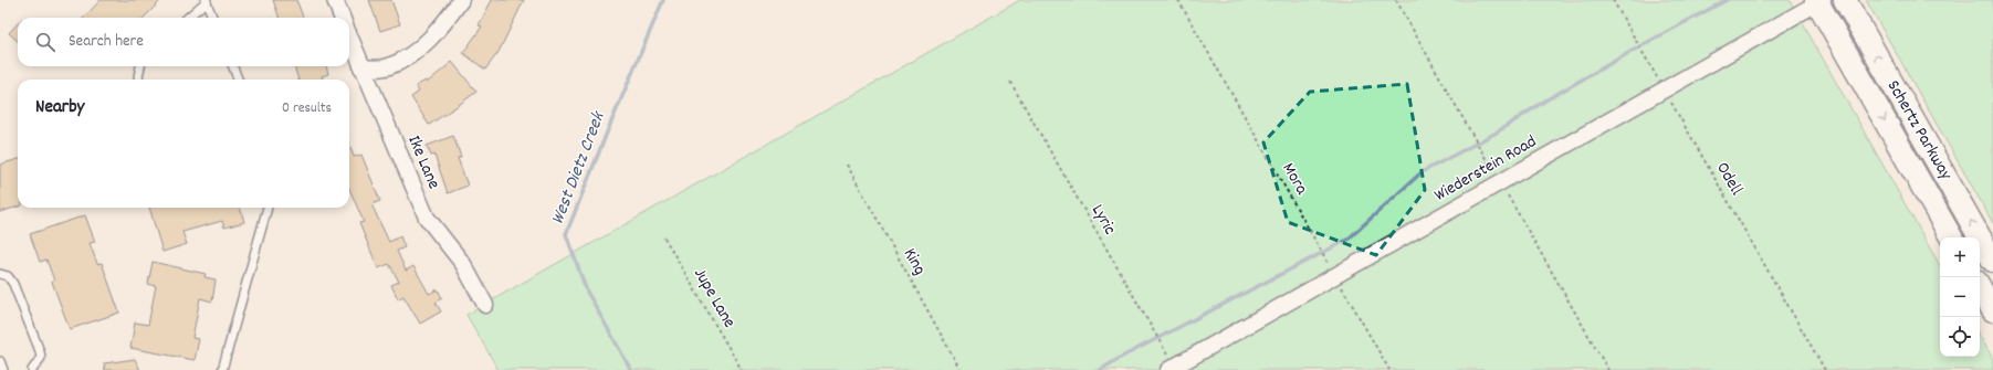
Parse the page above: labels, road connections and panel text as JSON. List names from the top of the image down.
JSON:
{
  "streets": {
    "main road": ["Schertz Parkway"],
    "street": ["Ike Lane", "Wiederstein Road"],
    "path": [
      "Mora",
      "Odell",
      "Lyric",
      "King",
      "Jupe Lane"
    ]
  },
  "crossings": [
    ["Schertz Parkway", "Wiederstein Road"],
    ["Wiederstein Road", "Mora"],
    ["Wiederstein Road", "Odell"],
    ["Wiederstein Road", "Lyric"]
  ],
  "water": ["West Dietz Creek"],
  "page": {
    "search": "Search here",
    "heading": ["Nearby", "0 results"],
    "map_buttons": ["+", "−"]
  }
}
